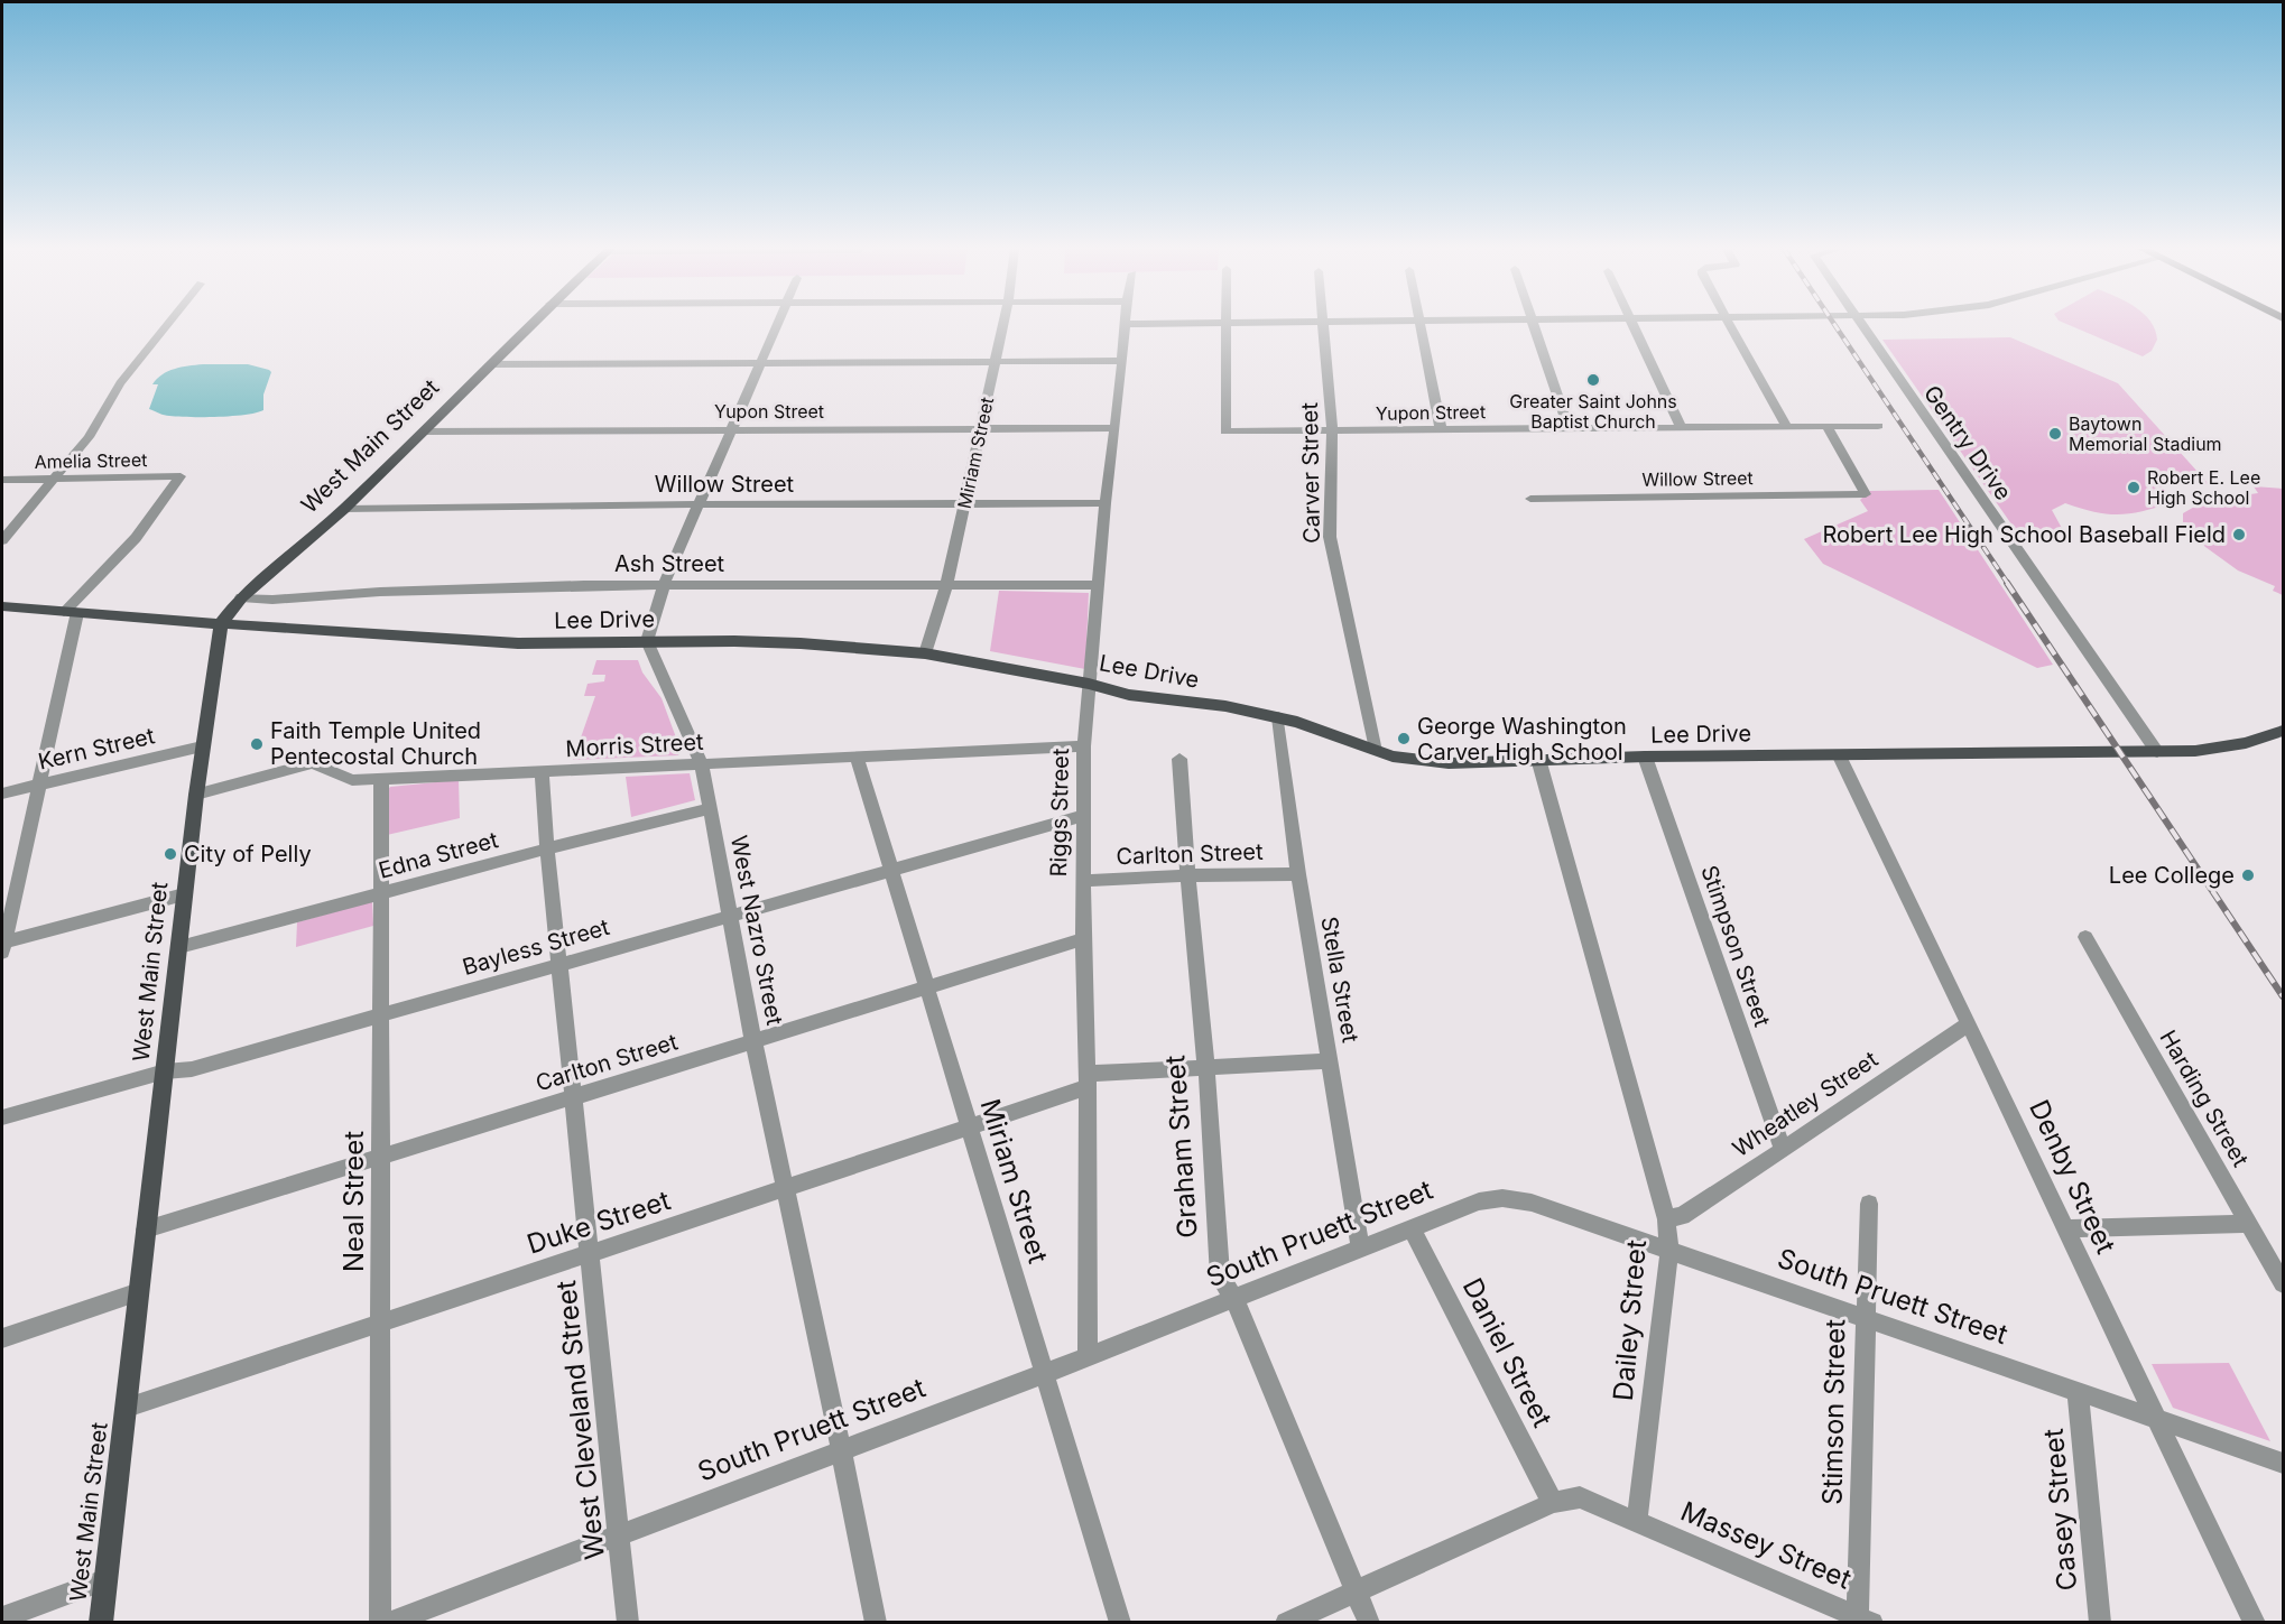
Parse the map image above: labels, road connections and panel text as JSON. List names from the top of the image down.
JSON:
{
  "streets": {
    "main road": ["West Main Street", "Lee Drive"],
    "street": [
      "Yupon Street",
      "Gentry Drive",
      "Miriam Street",
      "Amelia Street",
      "Carver Street",
      "Willow Street",
      "Ash Street",
      "Morris Street",
      "Kern Street",
      "Riggs Street",
      "Carlton Street",
      "Edna Street",
      "West Nazro Street",
      "Stimpson Street",
      "Bayless Street",
      "Stella Street",
      "Harding Street",
      "Wheatley Street",
      "Graham Street",
      "Denby Street",
      "Neal Street",
      "Duke Street",
      "South Pruett Street",
      "Dailey Street",
      "Daniel Street",
      "Stimson Street",
      "West Cleveland Street",
      "Casey Street",
      "Massey Street"
    ]
  },
  "crossings": [
    ["Yupon Street", "West Main Street"],
    ["Yupon Street", "Miriam Street"],
    ["Yupon Street", "Carver Street"],
    ["Yupon Street", "Willow Street"],
    ["Yupon Street", "Riggs Street"],
    ["Gentry Drive", "Lee Drive"],
    ["West Main Street", "Willow Street"],
    ["West Main Street", "Ash Street"],
    ["West Main Street", "Lee Drive"],
    ["West Main Street", "Morris Street"],
    ["West Main Street", "Kern Street"],
    ["West Main Street", "Carlton Street"],
    ["West Main Street", "Edna Street"],
    ["West Main Street", "Bayless Street"],
    ["West Main Street", "Duke Street"],
    ["Miriam Street", "Willow Street"],
    ["Miriam Street", "Ash Street"],
    ["Miriam Street", "Lee Drive"],
    ["Miriam Street", "Morris Street"],
    ["Miriam Street", "Carlton Street"],
    ["Miriam Street", "Bayless Street"],
    ["Miriam Street", "Duke Street"],
    ["Miriam Street", "South Pruett Street"],
    ["Amelia Street", "Lee Drive"],
    ["Carver Street", "Lee Drive"],
    ["Willow Street", "Riggs Street"],
    ["Ash Street", "Riggs Street"],
    ["Lee Drive", "Riggs Street"],
    ["Lee Drive", "West Nazro Street"],
    ["Lee Drive", "Stimpson Street"],
    ["Lee Drive", "Stella Street"],
    ["Lee Drive", "Denby Street"],
    ["Lee Drive", "Dailey Street"],
    ["Morris Street", "Riggs Street"],
    ["Morris Street", "West Nazro Street"],
    ["Morris Street", "Neal Street"],
    ["Morris Street", "West Cleveland Street"],
    ["Riggs Street", "Carlton Street"],
    ["Riggs Street", "Bayless Street"],
    ["Riggs Street", "Duke Street"],
    ["Riggs Street", "South Pruett Street"],
    ["Carlton Street", "West Nazro Street"],
    ["Carlton Street", "Stella Street"],
    ["Carlton Street", "Graham Street"],
    ["Carlton Street", "Neal Street"],
    ["Carlton Street", "West Cleveland Street"],
    ["Edna Street", "West Nazro Street"],
    ["Edna Street", "Neal Street"],
    ["Edna Street", "West Cleveland Street"],
    ["West Nazro Street", "Bayless Street"],
    ["West Nazro Street", "Duke Street"],
    ["West Nazro Street", "South Pruett Street"],
    ["Stimpson Street", "Wheatley Street"],
    ["Bayless Street", "Neal Street"],
    ["Bayless Street", "West Cleveland Street"],
    ["Stella Street", "Duke Street"],
    ["Stella Street", "South Pruett Street"],
    ["Wheatley Street", "Denby Street"],
    ["Wheatley Street", "Dailey Street"],
    ["Graham Street", "Duke Street"],
    ["Graham Street", "South Pruett Street"],
    ["Denby Street", "South Pruett Street"],
    ["Neal Street", "Duke Street"],
    ["Duke Street", "West Cleveland Street"],
    ["South Pruett Street", "Dailey Street"],
    ["South Pruett Street", "Daniel Street"],
    ["South Pruett Street", "Stimson Street"],
    ["South Pruett Street", "West Cleveland Street"],
    ["South Pruett Street", "Casey Street"],
    ["Dailey Street", "Massey Street"],
    ["Stimson Street", "Massey Street"]
  ],
  "places": [
    "Greater Saint Johns Baptist Church",
    "Baytown Memorial Stadium",
    "Robert E. Lee High School",
    "Robert Lee High School Baseball Field",
    "George Washington Carver High School",
    "Faith Temple United Pentecostal Church",
    "City of Pelly",
    "Lee College"
  ]
}
